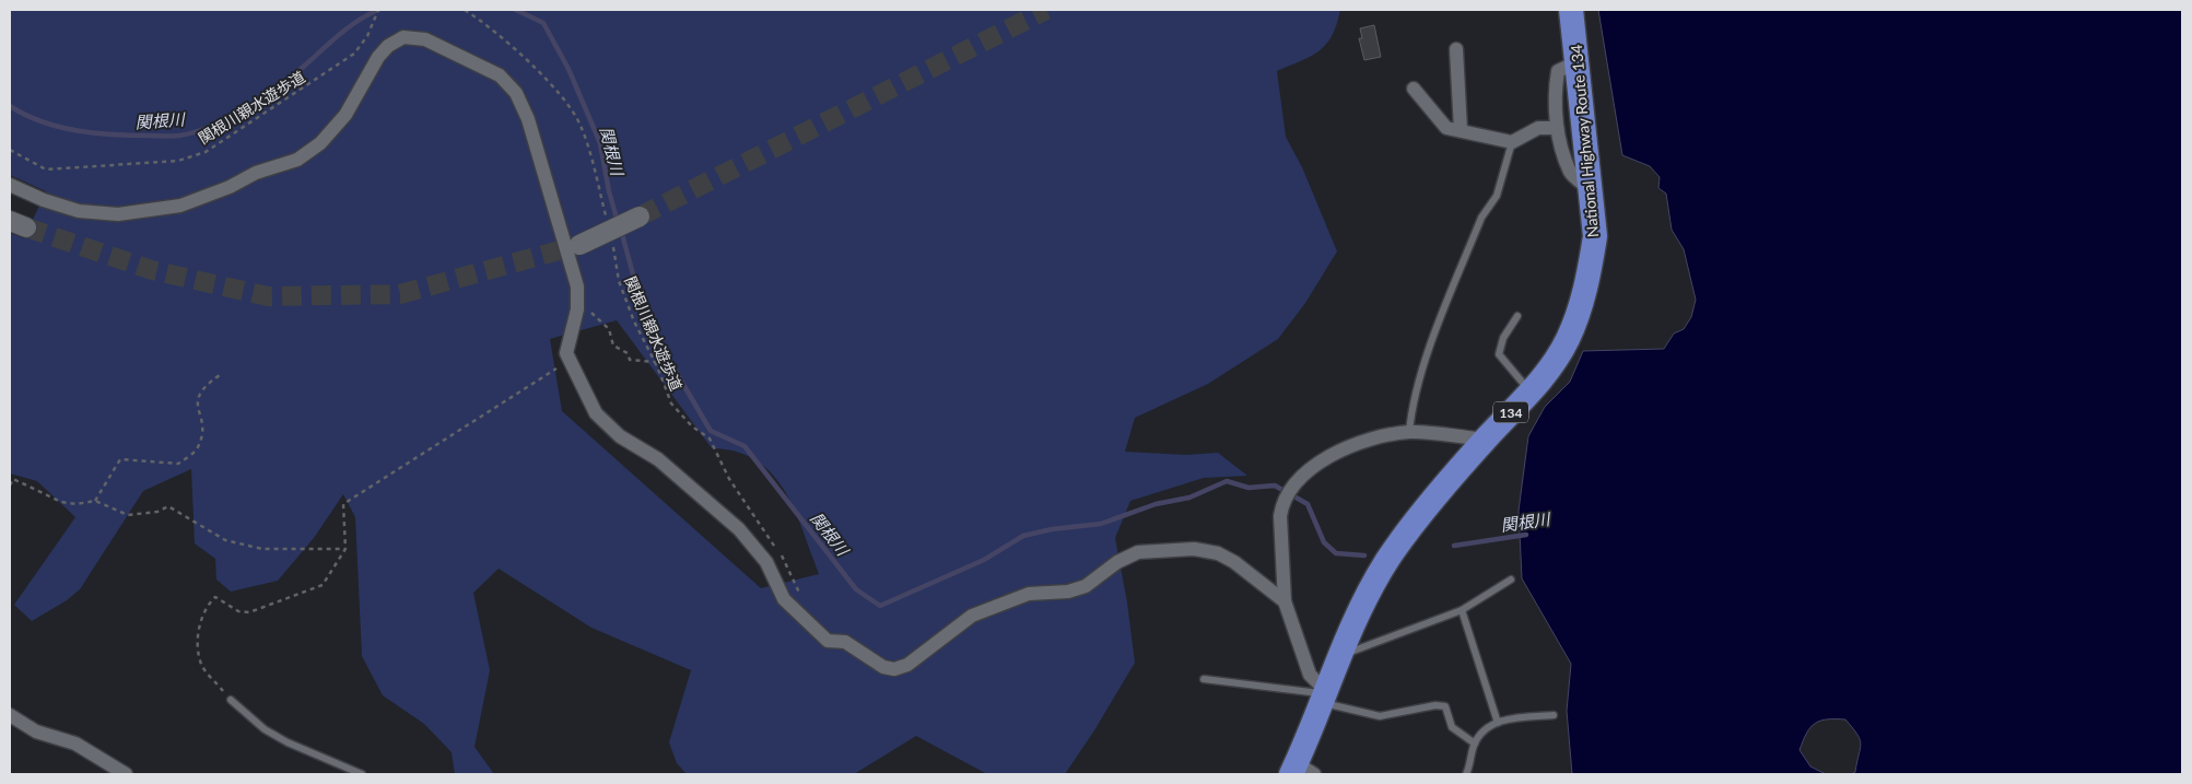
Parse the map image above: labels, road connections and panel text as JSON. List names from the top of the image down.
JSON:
{
  "streets": {
    "highway": ["National Highway Route 134", "134"],
    "path": ["関根川親水遊歩道"]
  },
  "water": ["関根川"]
}
